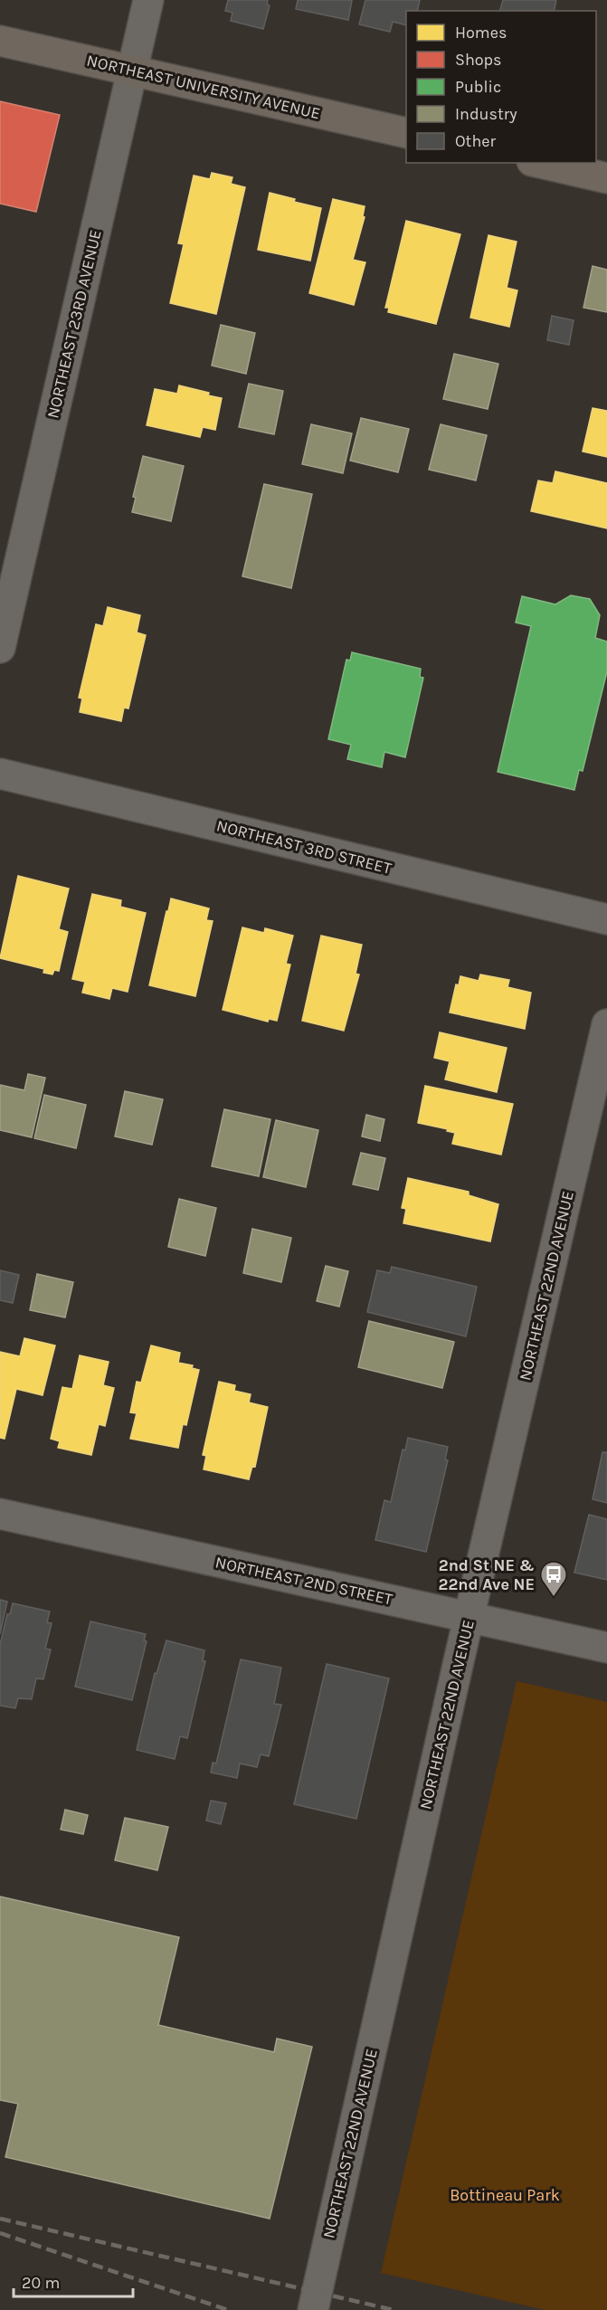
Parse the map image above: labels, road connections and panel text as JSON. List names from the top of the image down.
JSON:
{
  "streets": {
    "main road": ["NORTHEAST UNIVERSITY AVENUE"],
    "street": [
      "NORTHEAST 23RD AVENUE",
      "NORTHEAST 3RD STREET",
      "NORTHEAST 22ND AVENUE",
      "NORTHEAST 2ND STREET"
    ]
  },
  "crossings": [
    ["NORTHEAST UNIVERSITY AVENUE", "NORTHEAST 23RD AVENUE"],
    ["NORTHEAST 22ND AVENUE", "NORTHEAST 2ND STREET"]
  ],
  "parks": ["Bottineau Park"],
  "places": {
    "bus stop": ["2nd St NE & 22nd Ave NE"]
  },
  "legend": [
    "Homes",
    "Shops",
    "Public",
    "Industry",
    "Other"
  ],
  "scale_bar": "20 m"
}
